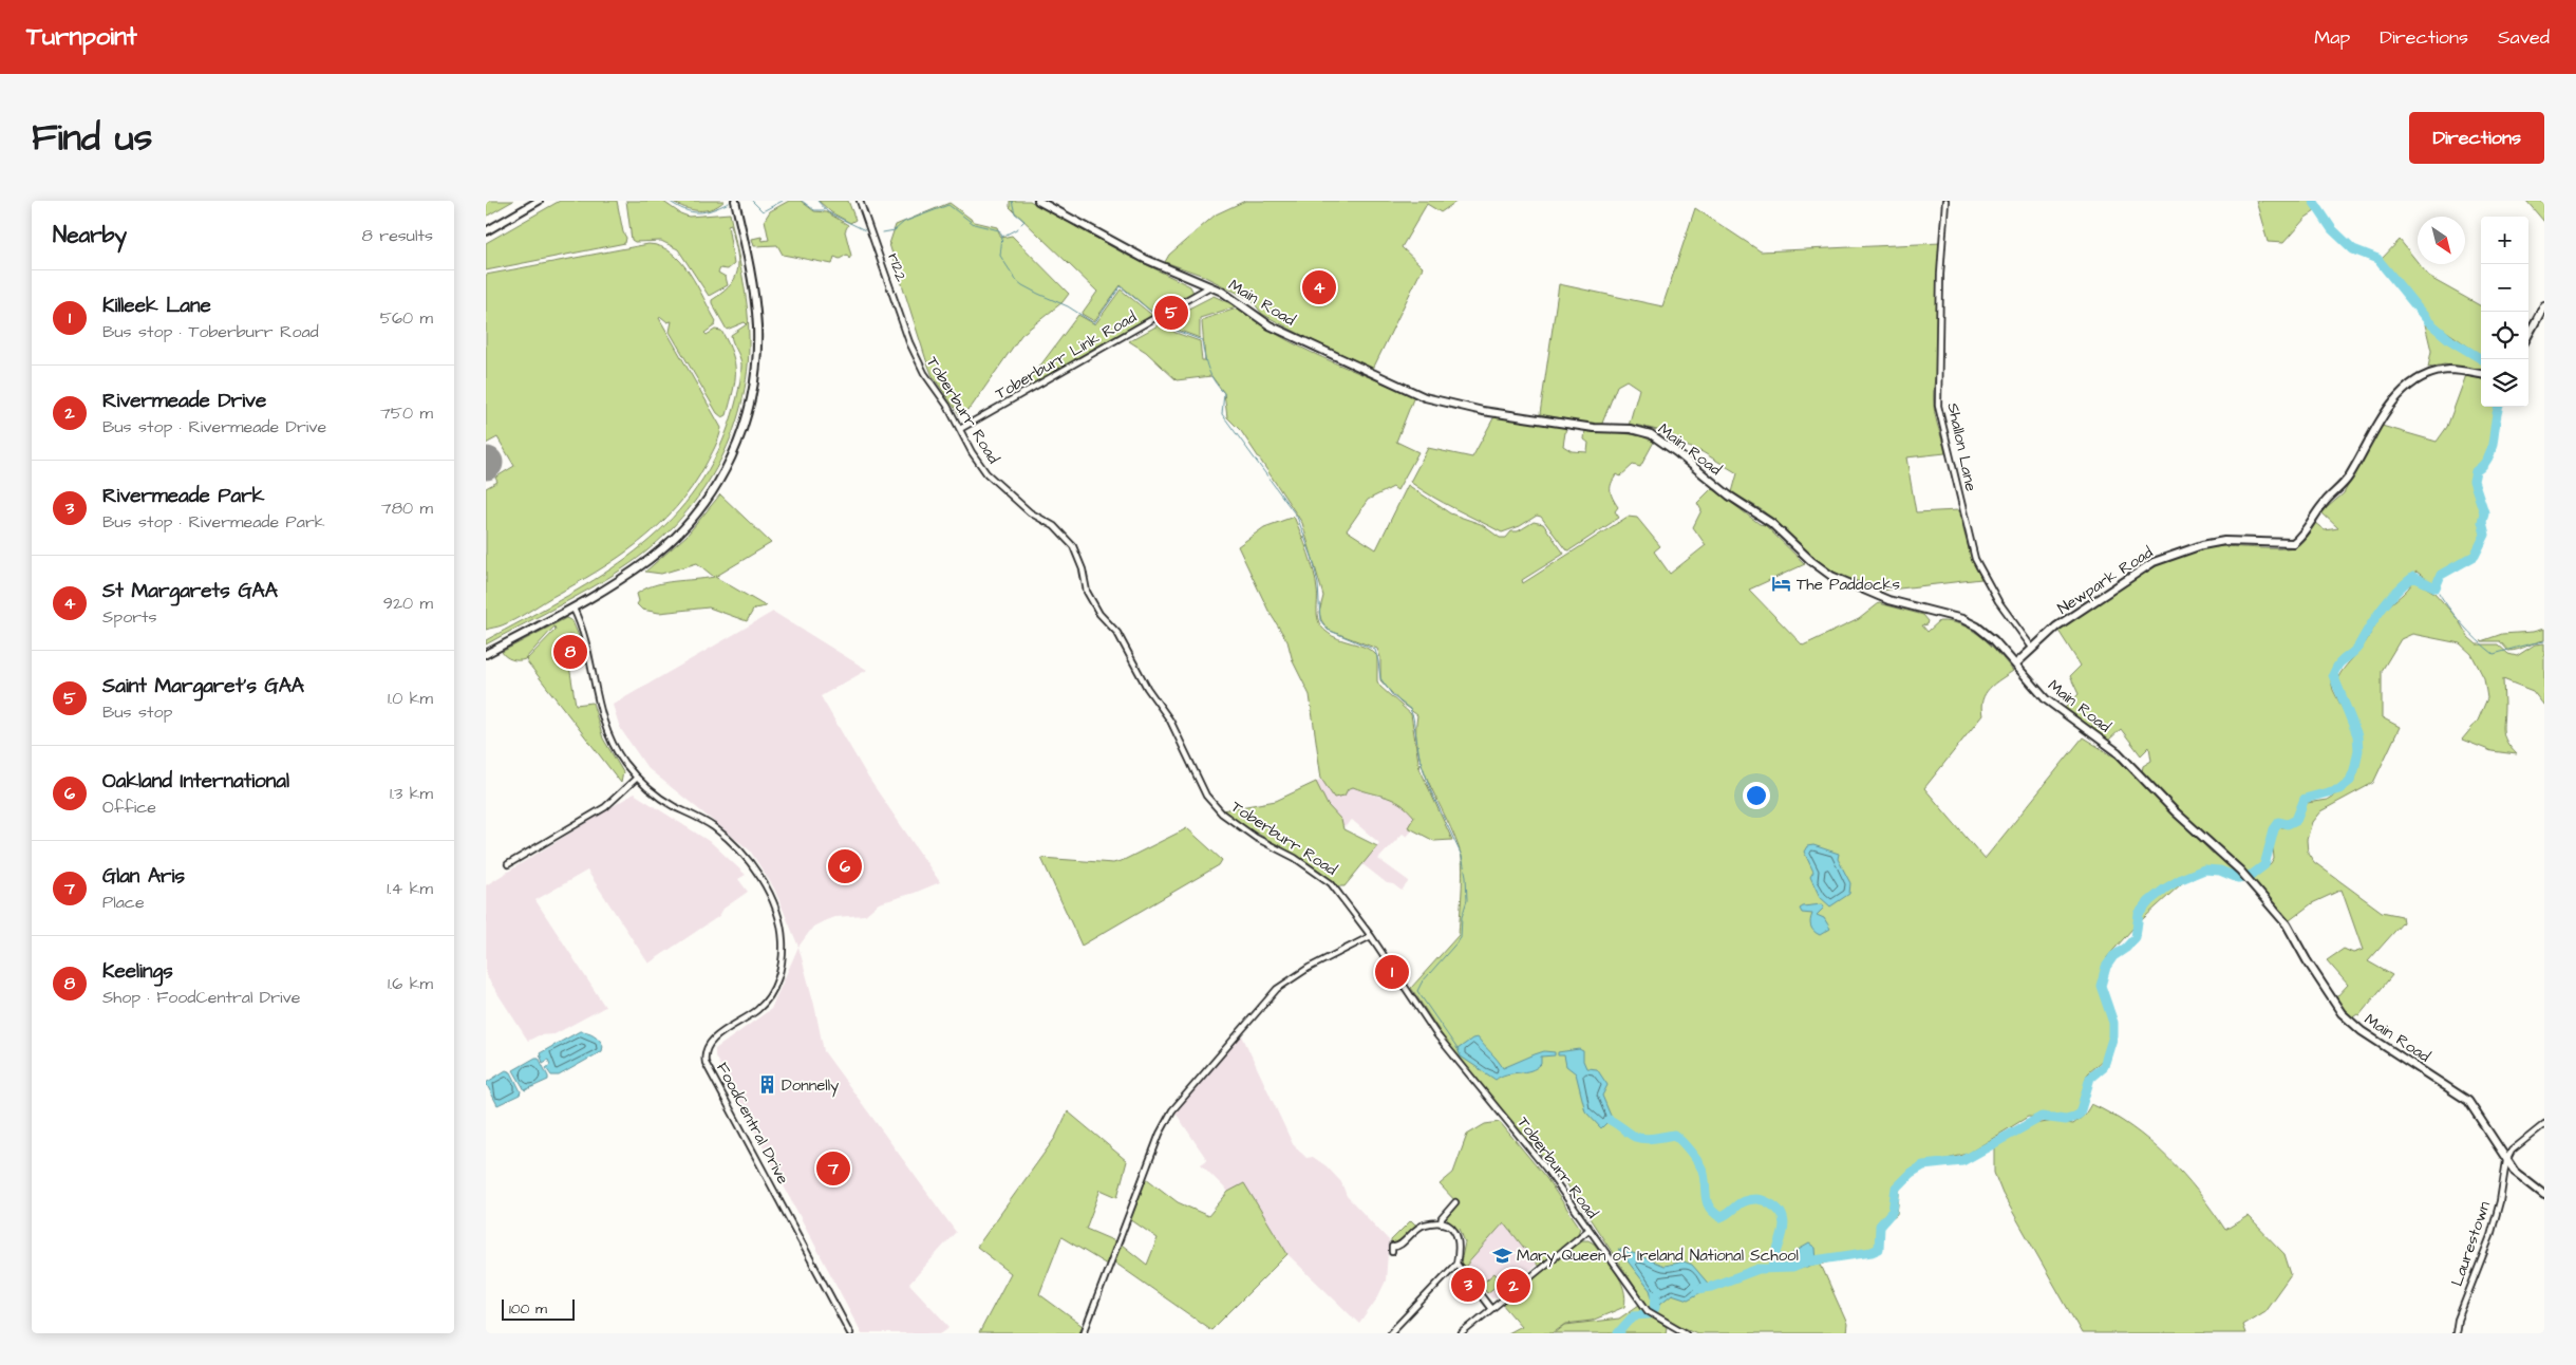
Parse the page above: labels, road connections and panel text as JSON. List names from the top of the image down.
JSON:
{
  "streets": {
    "main road": ["Main Road", "Newpark Road"],
    "street": [
      "r122",
      "Toberburr Link Road",
      "Toberburr Road",
      "Shallon Lane",
      "FoodCentral Drive",
      "Laurestown"
    ]
  },
  "crossings": [
    ["r122", "Toberburr Road"],
    ["Main Road", "Toberburr Link Road"],
    ["Main Road", "Newpark Road"],
    ["Main Road", "Laurestown"],
    ["Toberburr Link Road", "Toberburr Road"],
    ["Shallon Lane", "Newpark Road"]
  ],
  "places": {
    "hotel": ["The Paddocks"],
    "building": ["Donnelly"],
    "school or university": ["Mary Queen of Ireland National School"]
  },
  "scale_bar": "100 m",
  "north": "bottom right",
  "page": {
    "header": "Turnpoint",
    "nav": ["Map", "Directions", "Saved"],
    "title": "Find us",
    "buttons": "Directions",
    "heading": ["Nearby", "8 results"],
    "map_buttons": ["+", "−"],
    "pins": [
      "4",
      "5",
      "8",
      "6",
      "1",
      "7",
      "3",
      "2"
    ],
    "list": [
      {
        "mark": "1",
        "name": "Killeek Lane",
        "note": "Bus stop · Toberburr Road",
        "value": "560 m"
      },
      {
        "mark": "2",
        "name": "Rivermeade Drive",
        "note": "Bus stop · Rivermeade Drive",
        "value": "750 m"
      },
      {
        "mark": "3",
        "name": "Rivermeade Park",
        "note": "Bus stop · Rivermeade Park",
        "value": "780 m"
      },
      {
        "mark": "4",
        "name": "St Margarets GAA",
        "note": "Sports",
        "value": "920 m"
      },
      {
        "mark": "5",
        "name": "Saint Margaret's GAA",
        "note": "Bus stop",
        "value": "1.0 km"
      },
      {
        "mark": "6",
        "name": "Oakland International",
        "note": "Office",
        "value": "1.3 km"
      },
      {
        "mark": "7",
        "name": "Glan Aris",
        "note": "Place",
        "value": "1.4 km"
      },
      {
        "mark": "8",
        "name": "Keelings",
        "note": "Shop · FoodCentral Drive",
        "value": "1.6 km"
      }
    ],
    "scale": "100 m"
  }
}
